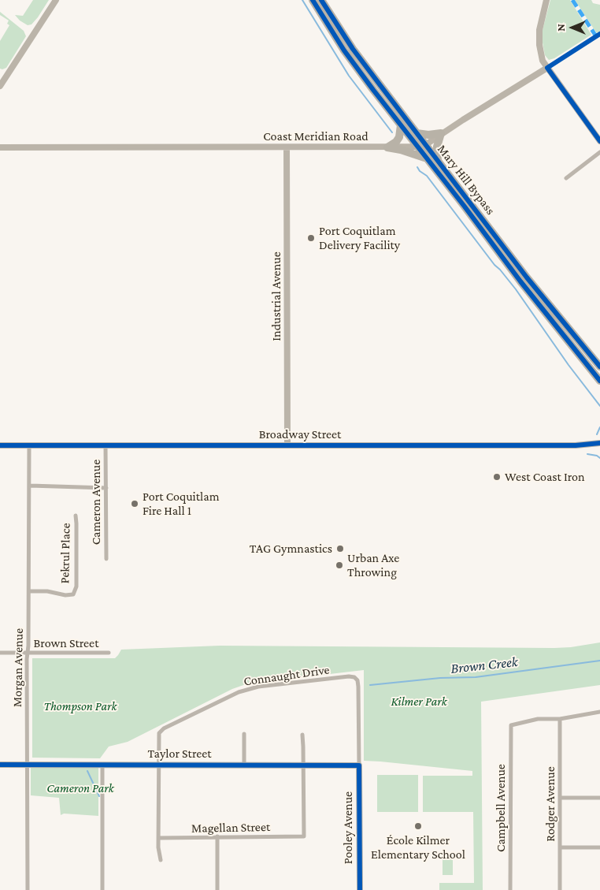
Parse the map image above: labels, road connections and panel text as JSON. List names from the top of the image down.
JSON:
{
  "streets": {
    "highway": ["Mary Hill Bypass"],
    "street": [
      "Coast Meridian Road",
      "Industrial Avenue",
      "Broadway Street",
      "Cameron Avenue",
      "Pekrul Place",
      "Brown Street",
      "Morgan Avenue",
      "Connaught Drive",
      "Taylor Street",
      "Rodger Avenue",
      "Campbell Avenue",
      "Magellan Street",
      "Pooley Avenue"
    ]
  },
  "crossings": [
    ["Coast Meridian Road", "Mary Hill Bypass"],
    ["Coast Meridian Road", "Industrial Avenue"],
    ["Industrial Avenue", "Broadway Street"],
    ["Broadway Street", "Cameron Avenue"],
    ["Broadway Street", "Morgan Avenue"],
    ["Pekrul Place", "Morgan Avenue"],
    ["Brown Street", "Morgan Avenue"],
    ["Morgan Avenue", "Taylor Street"],
    ["Connaught Drive", "Taylor Street"],
    ["Connaught Drive", "Pooley Avenue"],
    ["Taylor Street", "Magellan Street"],
    ["Taylor Street", "Pooley Avenue"],
    ["Rodger Avenue", "Campbell Avenue"]
  ],
  "water": ["Brown Creek"],
  "parks": ["Kilmer Park", "Thompson Park", "Cameron Park"],
  "places": [
    "Port Coquitlam Delivery Facility",
    "West Coast Iron",
    "Port Coquitlam Fire Hall 1",
    "TAG Gymnastics",
    "Urban Axe Throwing",
    "École Kilmer Elementary School"
  ],
  "north": "left"
}
